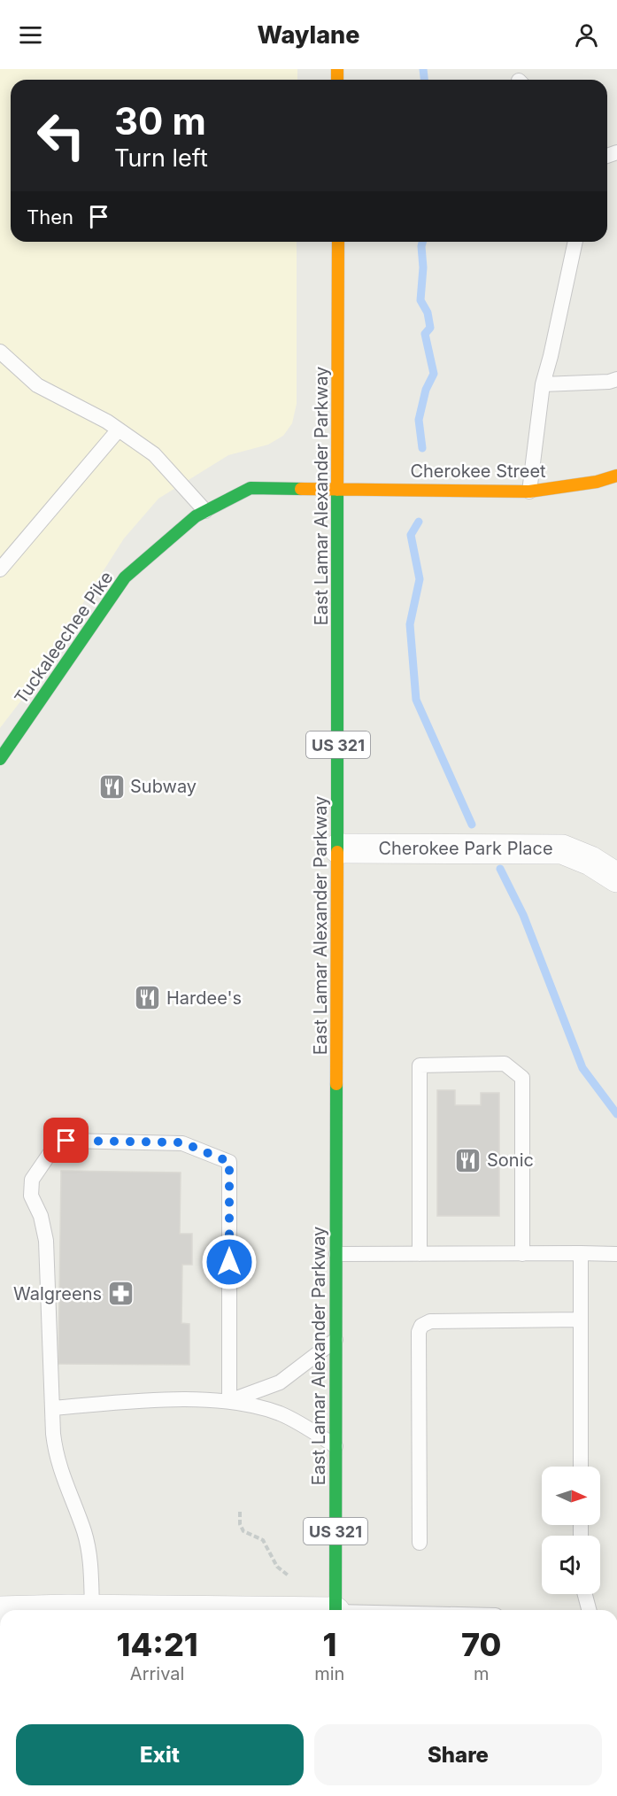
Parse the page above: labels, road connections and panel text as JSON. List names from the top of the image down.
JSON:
{
  "streets": {
    "main road": [
      "Cherokee Street",
      "East Lamar Alexander Parkway",
      "Tuckaleechee Pike",
      "US 321"
    ],
    "street": ["Cherokee Park Place"]
  },
  "crossings": [
    ["Cherokee Street", "East Lamar Alexander Parkway"],
    ["Cherokee Street", "Tuckaleechee Pike"],
    ["East Lamar Alexander Parkway", "Tuckaleechee Pike"],
    ["East Lamar Alexander Parkway", "Cherokee Park Place"]
  ],
  "places": {
    "restaurant": ["Subway", "Hardee's", "Sonic"],
    "pharmacy": ["Walgreens"]
  },
  "north": "right",
  "page": {
    "header": "Waylane",
    "turn": ["30 m", "Turn left"],
    "then": "Then",
    "eta": [
      "14:21",
      "Arrival",
      "1",
      "min",
      "70",
      "m"
    ],
    "buttons": ["Exit", "Share"]
  }
}
